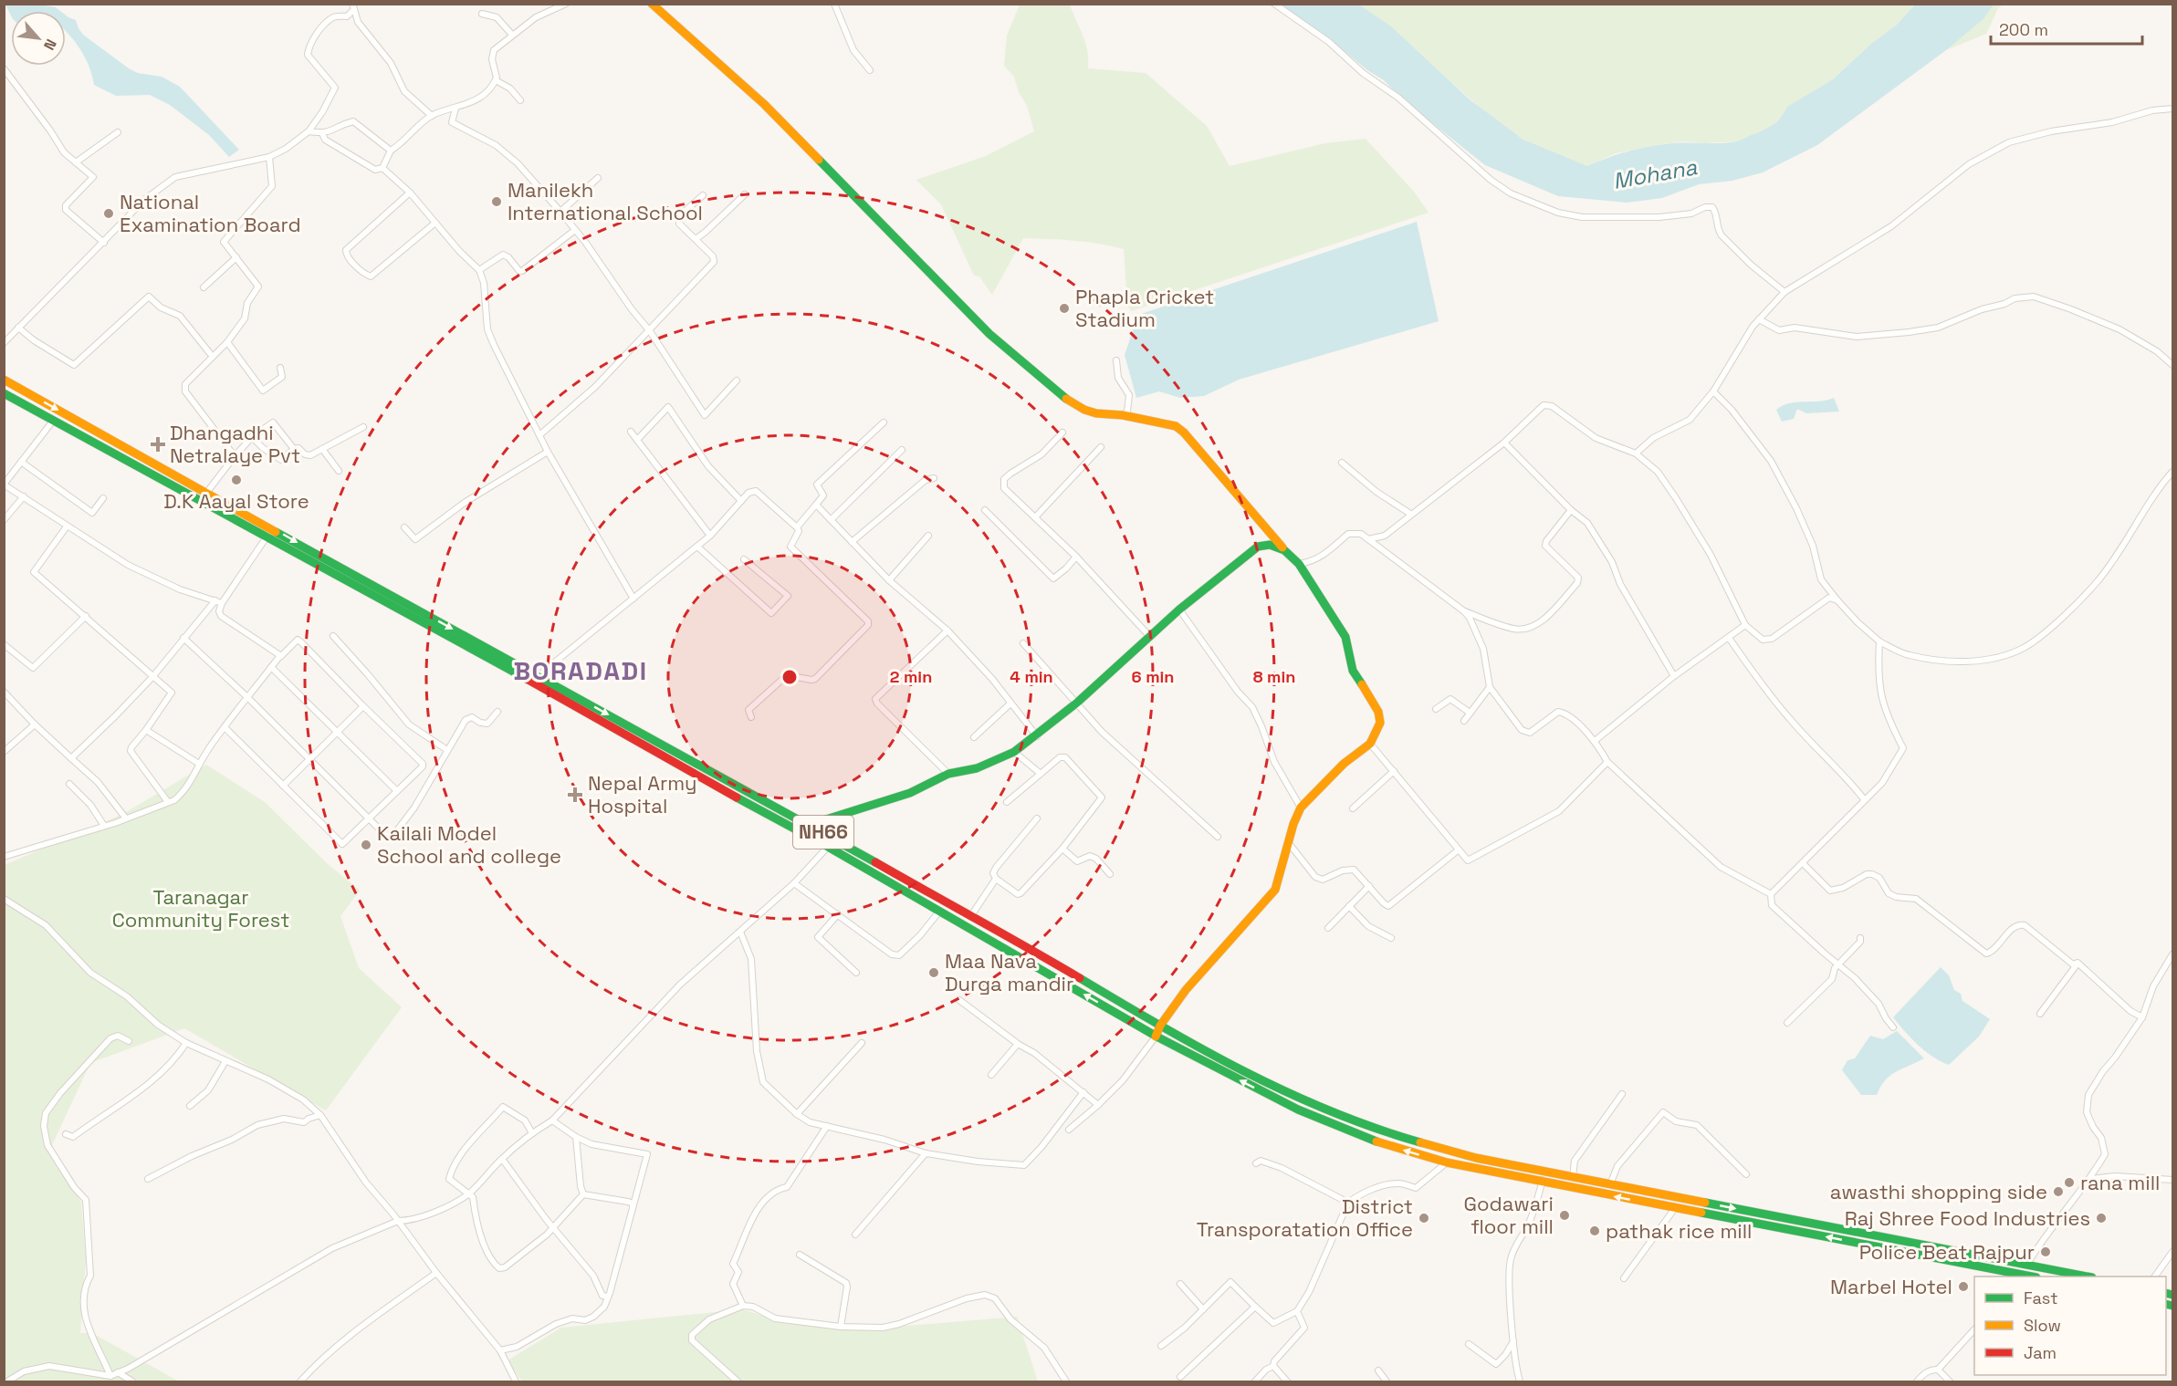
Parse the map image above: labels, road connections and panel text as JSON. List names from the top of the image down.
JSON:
{
  "streets": {
    "main road": ["NH66"]
  },
  "districts": ["BORADADI"],
  "water": ["Mohana"],
  "parks": ["Taranagar Community Forest"],
  "places": {
    "other": [
      "Manilekh International School",
      "National Examination Board",
      "Phapla Cricket Stadium",
      "D.K Aayal Store",
      "Kailali Model School and college",
      "Maa Nava Durga mandir",
      "rana mill",
      "awasthi shopping side",
      "Godawari floor mill",
      "District Transporatation Office",
      "Raj Shree Food Industries",
      "pathak rice mill",
      "Police Beat Rajpur",
      "Marbel Hotel"
    ],
    "health": ["Dhangadhi Netralaye Pvt", "Nepal Army Hospital"]
  },
  "legend": ["Fast", "Slow", "Jam"],
  "scale_bar": "200 m",
  "north": "bottom right",
  "rings": [
    "2 min",
    "4 min",
    "6 min",
    "8 min"
  ]
}
